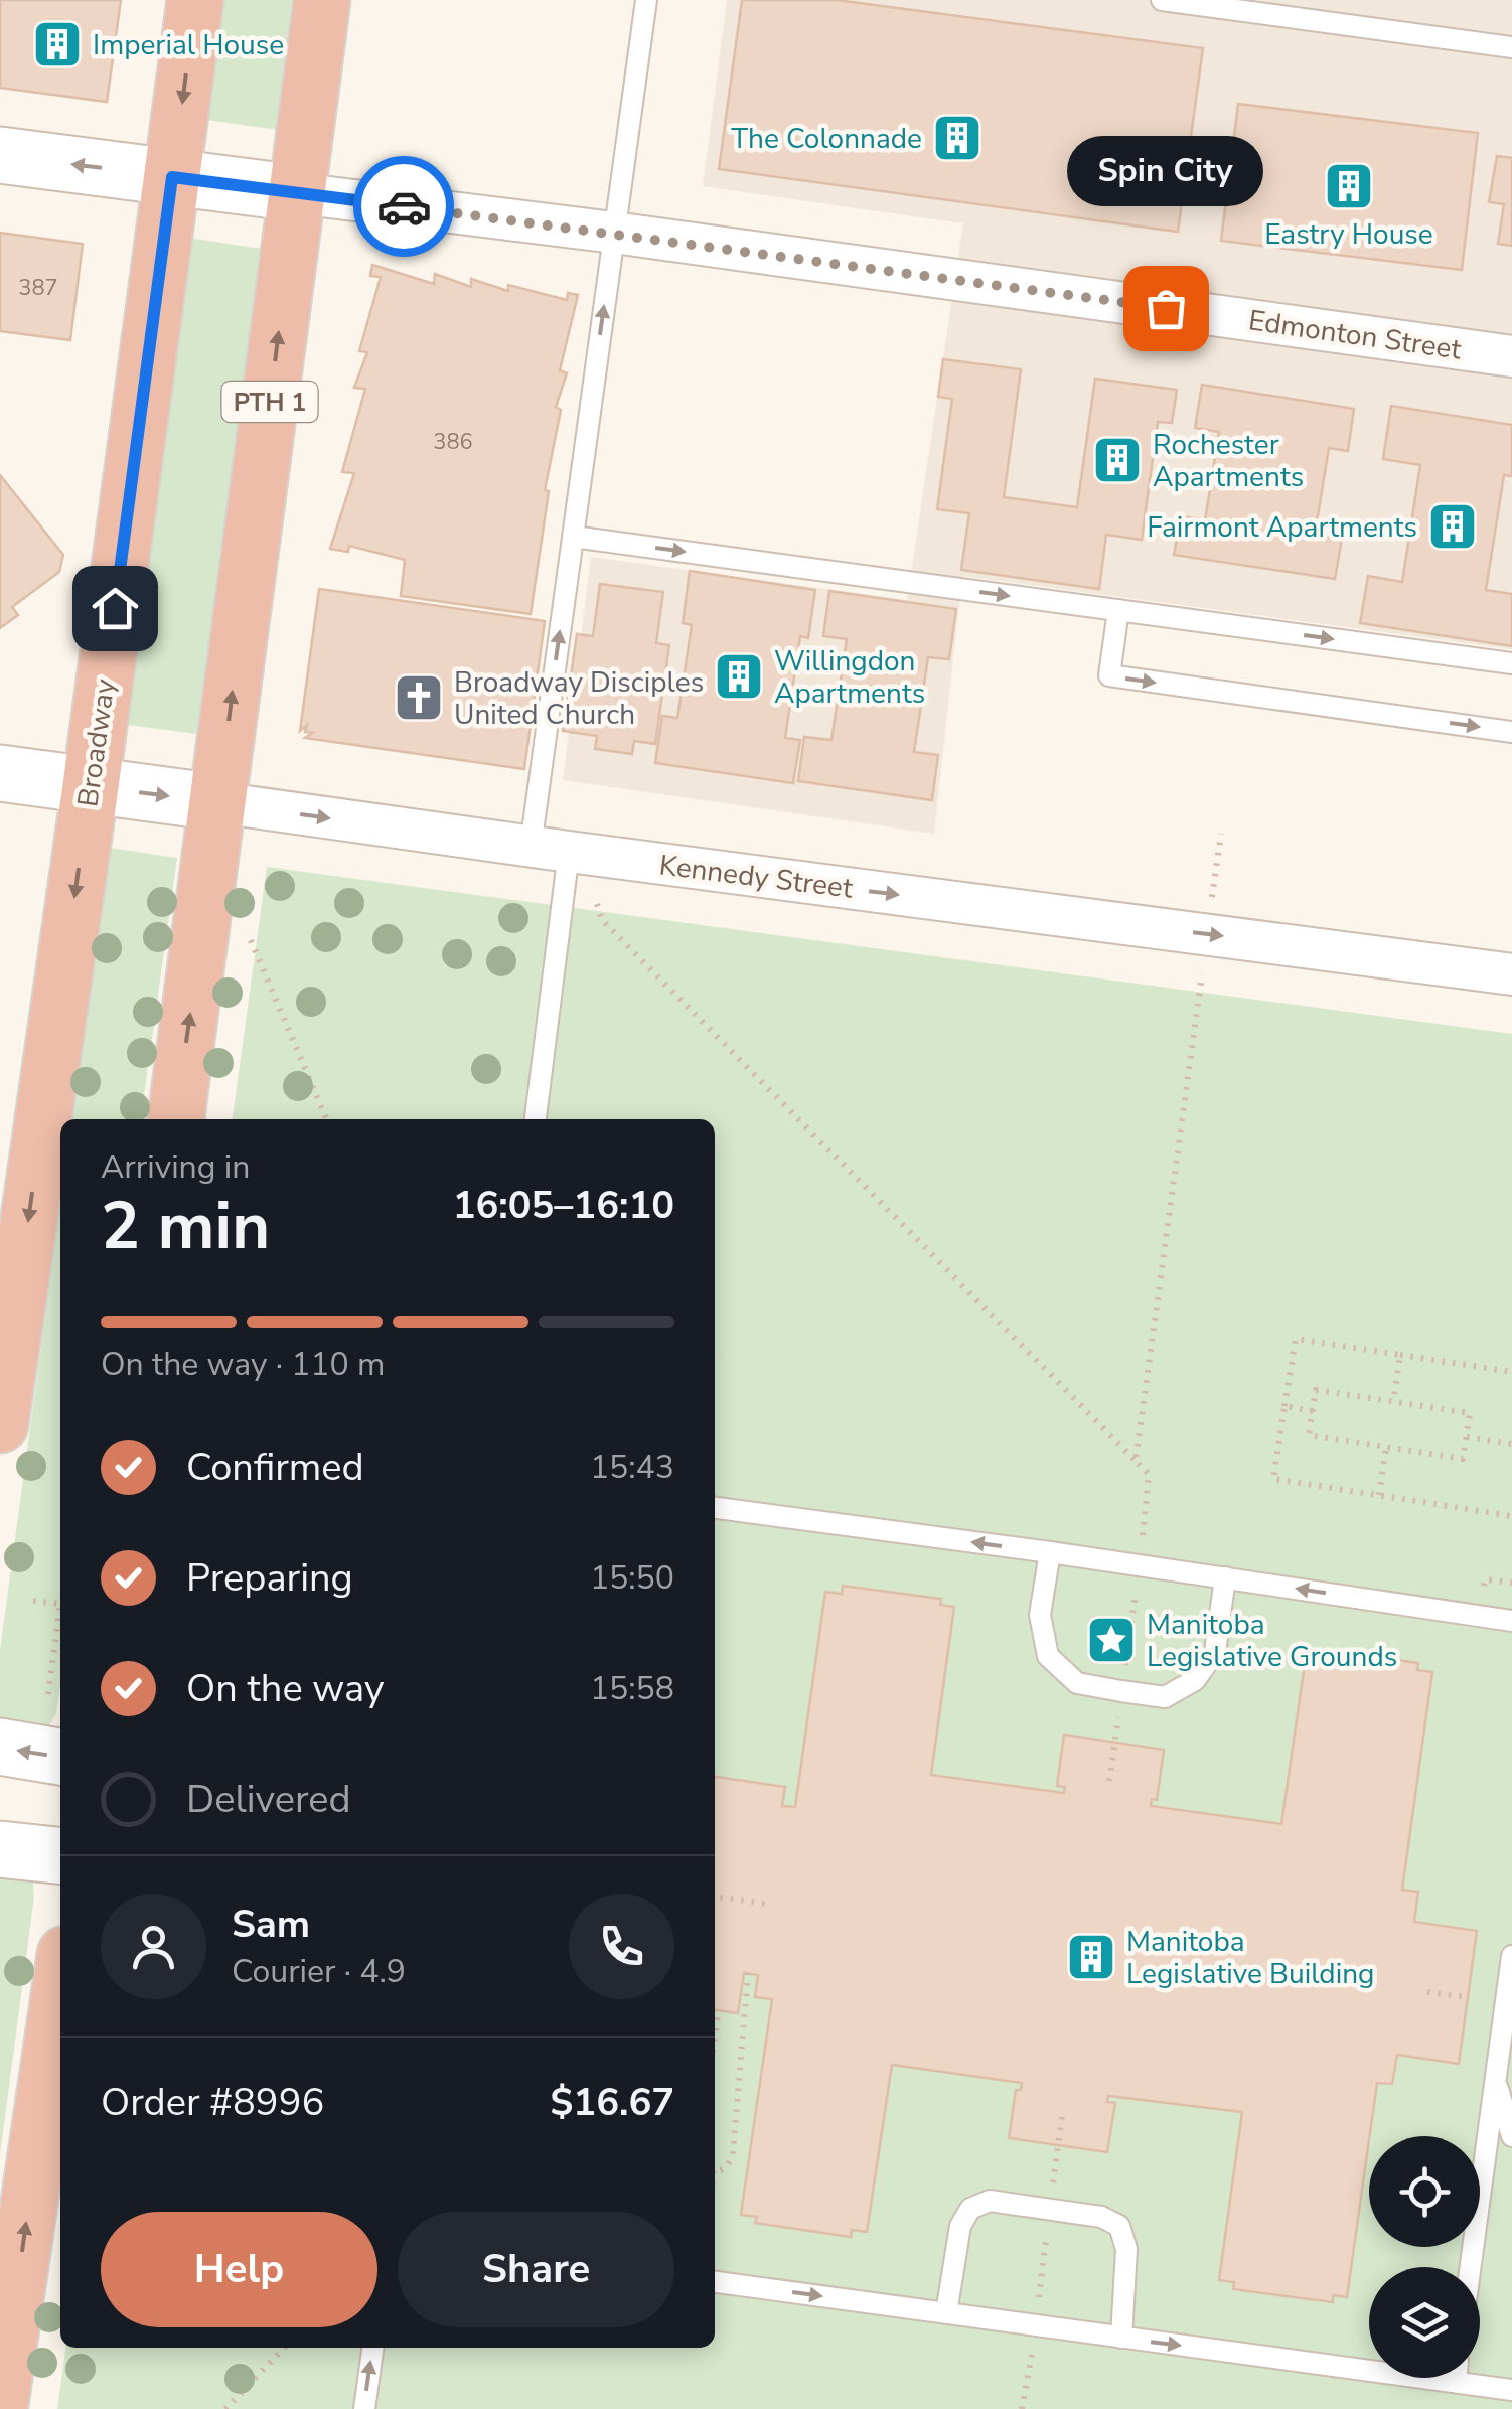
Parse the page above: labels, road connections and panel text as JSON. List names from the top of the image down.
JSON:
{
  "streets": {
    "highway": ["PTH 1", "Broadway"],
    "street": ["Edmonton Street", "Kennedy Street"]
  },
  "crossings": [
    ["Edmonton Street", "PTH 1"],
    ["Edmonton Street", "Broadway"],
    ["PTH 1", "Kennedy Street"],
    ["Broadway", "Kennedy Street"]
  ],
  "one_way": ["Kennedy Street"],
  "places": {
    "building": [
      "Imperial House",
      "The Colonnade",
      "Eastry House",
      "Rochester Apartments",
      "Fairmont Apartments",
      "Willingdon Apartments",
      "Manitoba Legislative Building"
    ],
    "other": ["Spin City"],
    "church": ["Broadway Disciples United Church"],
    "place": ["Manitoba Legislative Grounds"]
  },
  "house_numbers": ["387", "386"],
  "page": {
    "bubble": "Spin City",
    "heading": ["2 min", "Arriving in", "16:05–16:10"],
    "panel": [
      "Sam",
      "Courier · 4.9",
      "Order #8996",
      "$16.67"
    ],
    "bar": "On the way · 110 m",
    "list": [
      ["Confirmed", "15:43"],
      ["Preparing", "15:50"],
      ["On the way", "15:58"],
      "Delivered"
    ],
    "buttons": ["Help", "Share"]
  }
}
